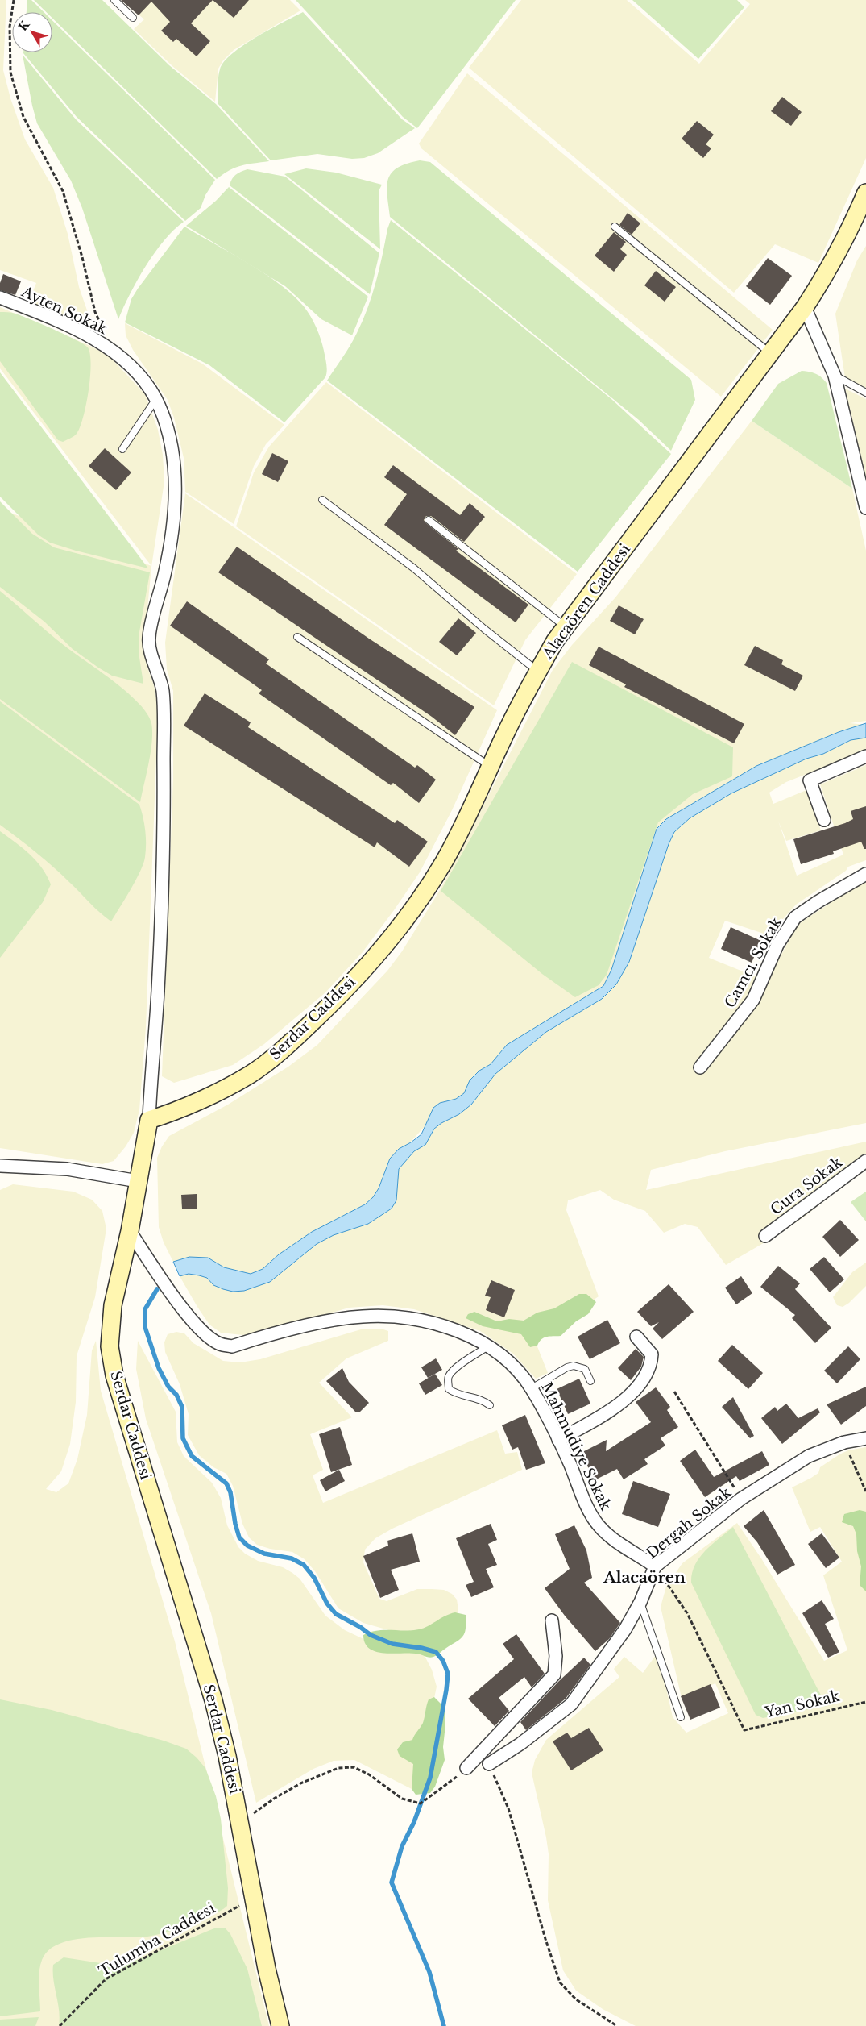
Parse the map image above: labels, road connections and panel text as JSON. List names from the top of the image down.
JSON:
{
  "streets": {
    "street": [
      "Ayten Sokak",
      "Alacaören Caddesi",
      "Camcı. Sokak",
      "Serdar Caddesi",
      "Cura Sokak",
      "Mahmudiye Sokak",
      "Dergah Sokak"
    ],
    "path": ["Yan Sokak", "Tulumba Caddesi"]
  },
  "crossings": [
    ["Ayten Sokak", "Serdar Caddesi"],
    ["Alacaören Caddesi", "Serdar Caddesi"],
    ["Serdar Caddesi", "Mahmudiye Sokak"],
    ["Serdar Caddesi", "Tulumba Caddesi"],
    ["Mahmudiye Sokak", "Dergah Sokak"],
    ["Mahmudiye Sokak", "Yan Sokak"],
    ["Dergah Sokak", "Yan Sokak"]
  ],
  "districts": ["Alacaören"],
  "north": "top left"
}
